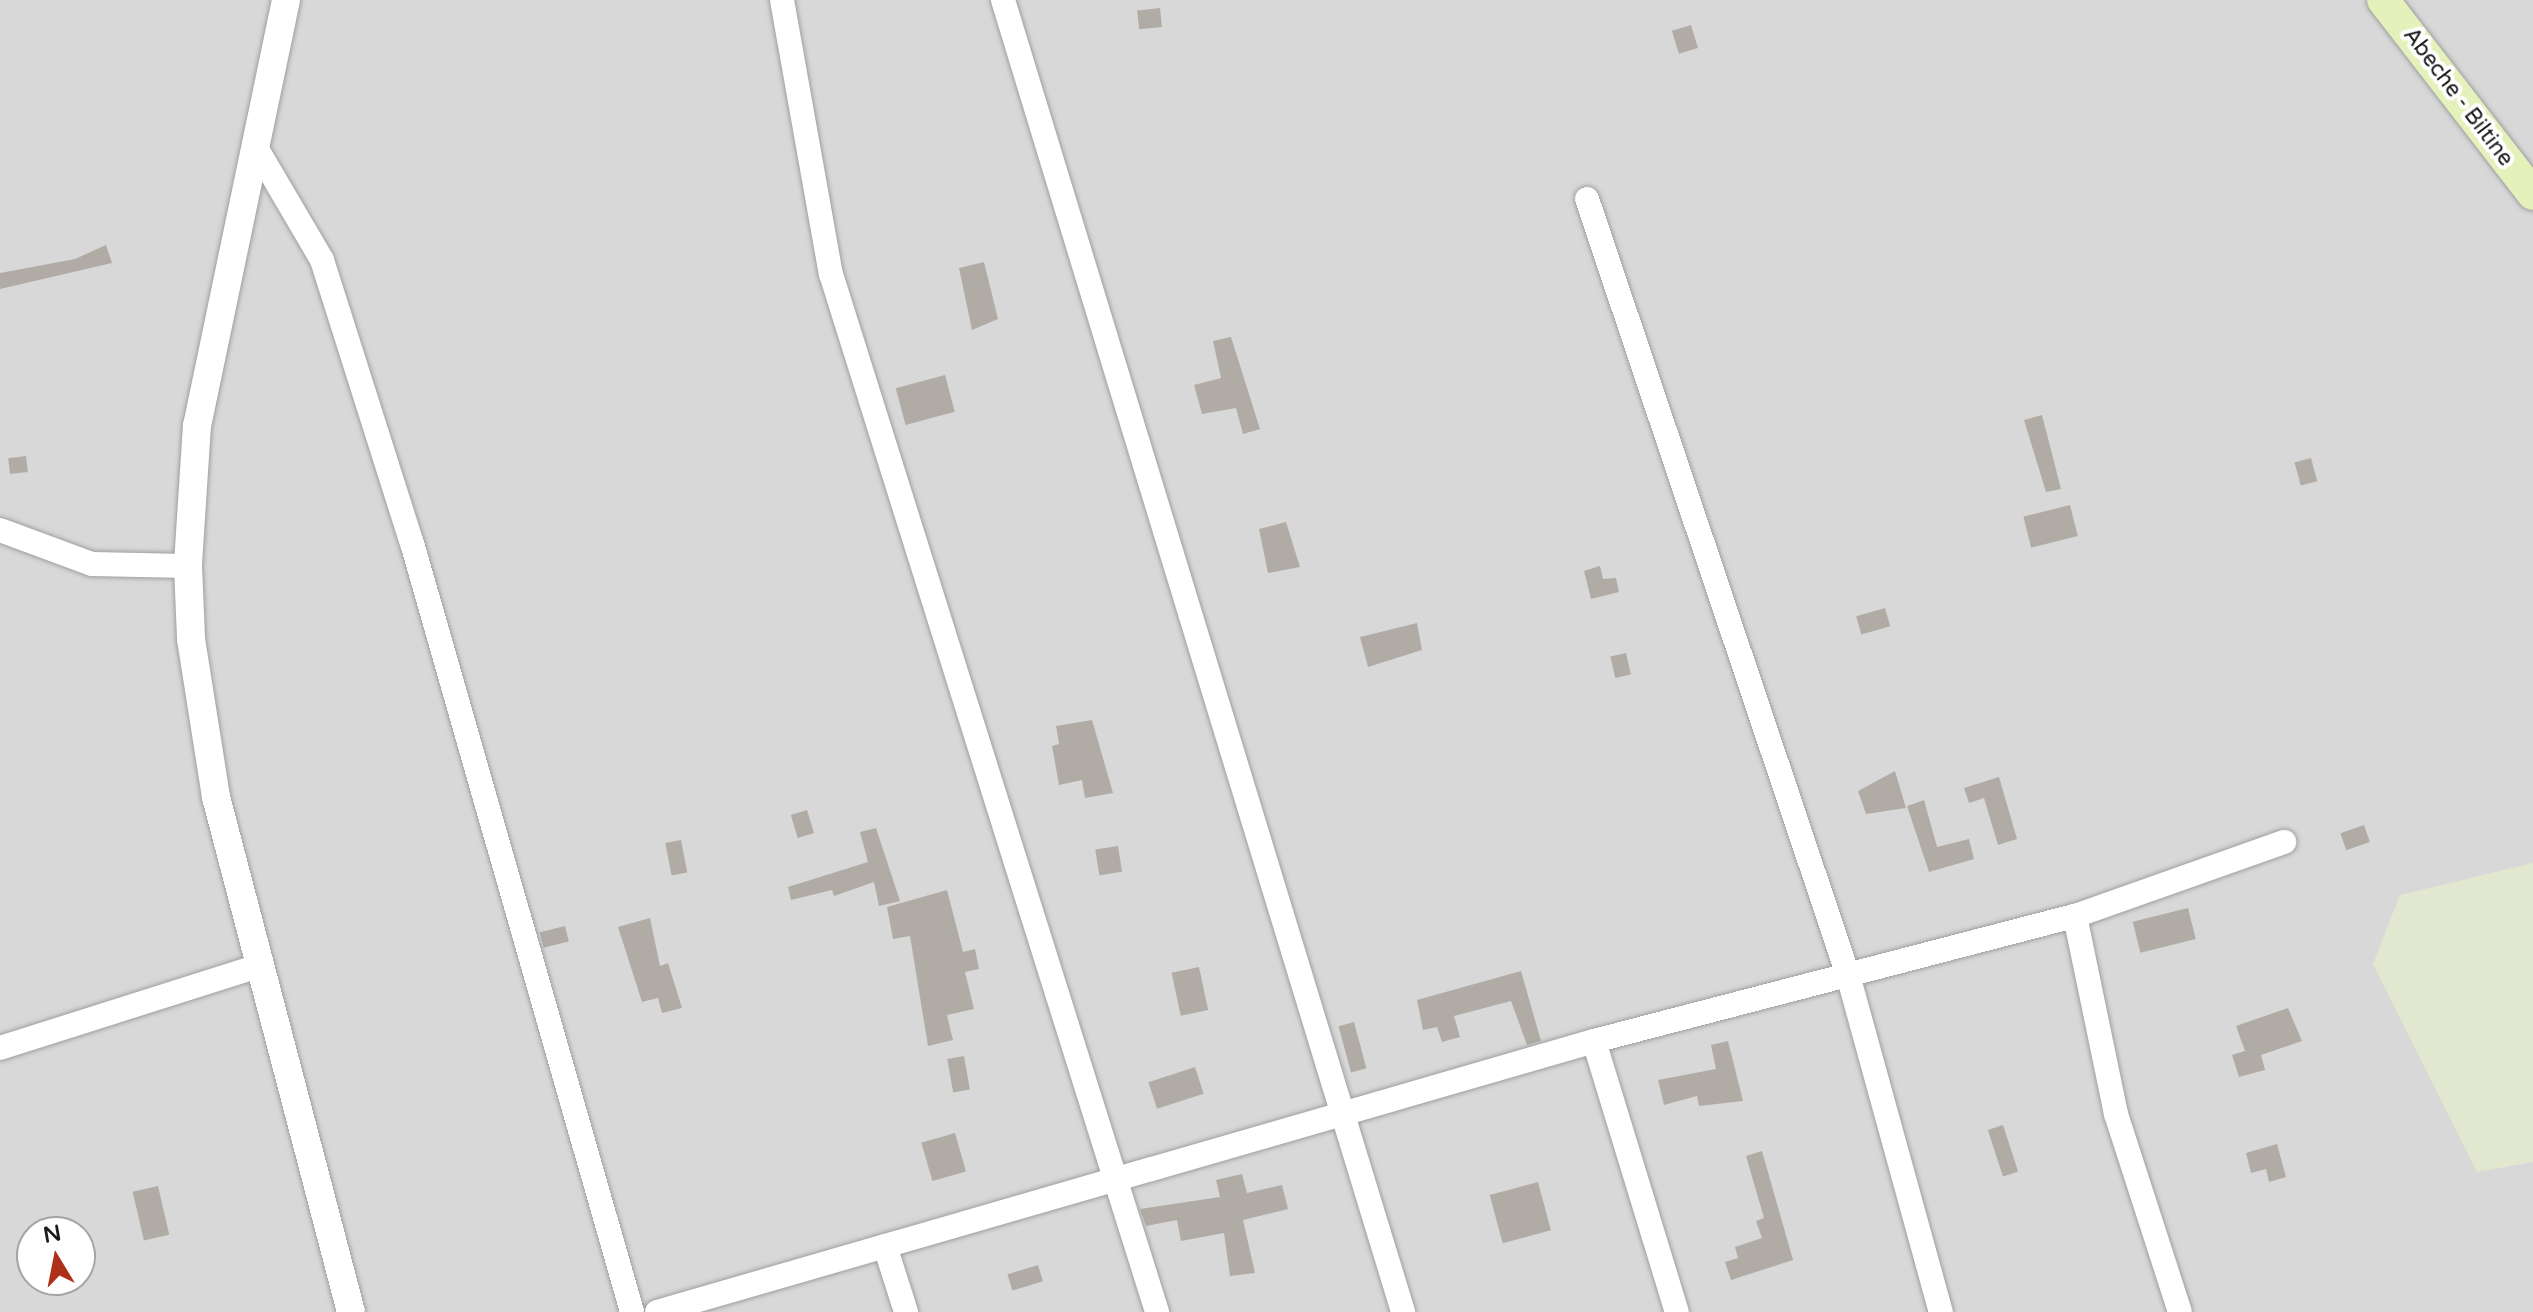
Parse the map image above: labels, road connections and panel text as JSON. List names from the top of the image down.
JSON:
{
  "streets": {
    "main road": ["Abeche - Biltine"]
  },
  "north": "top"
}
